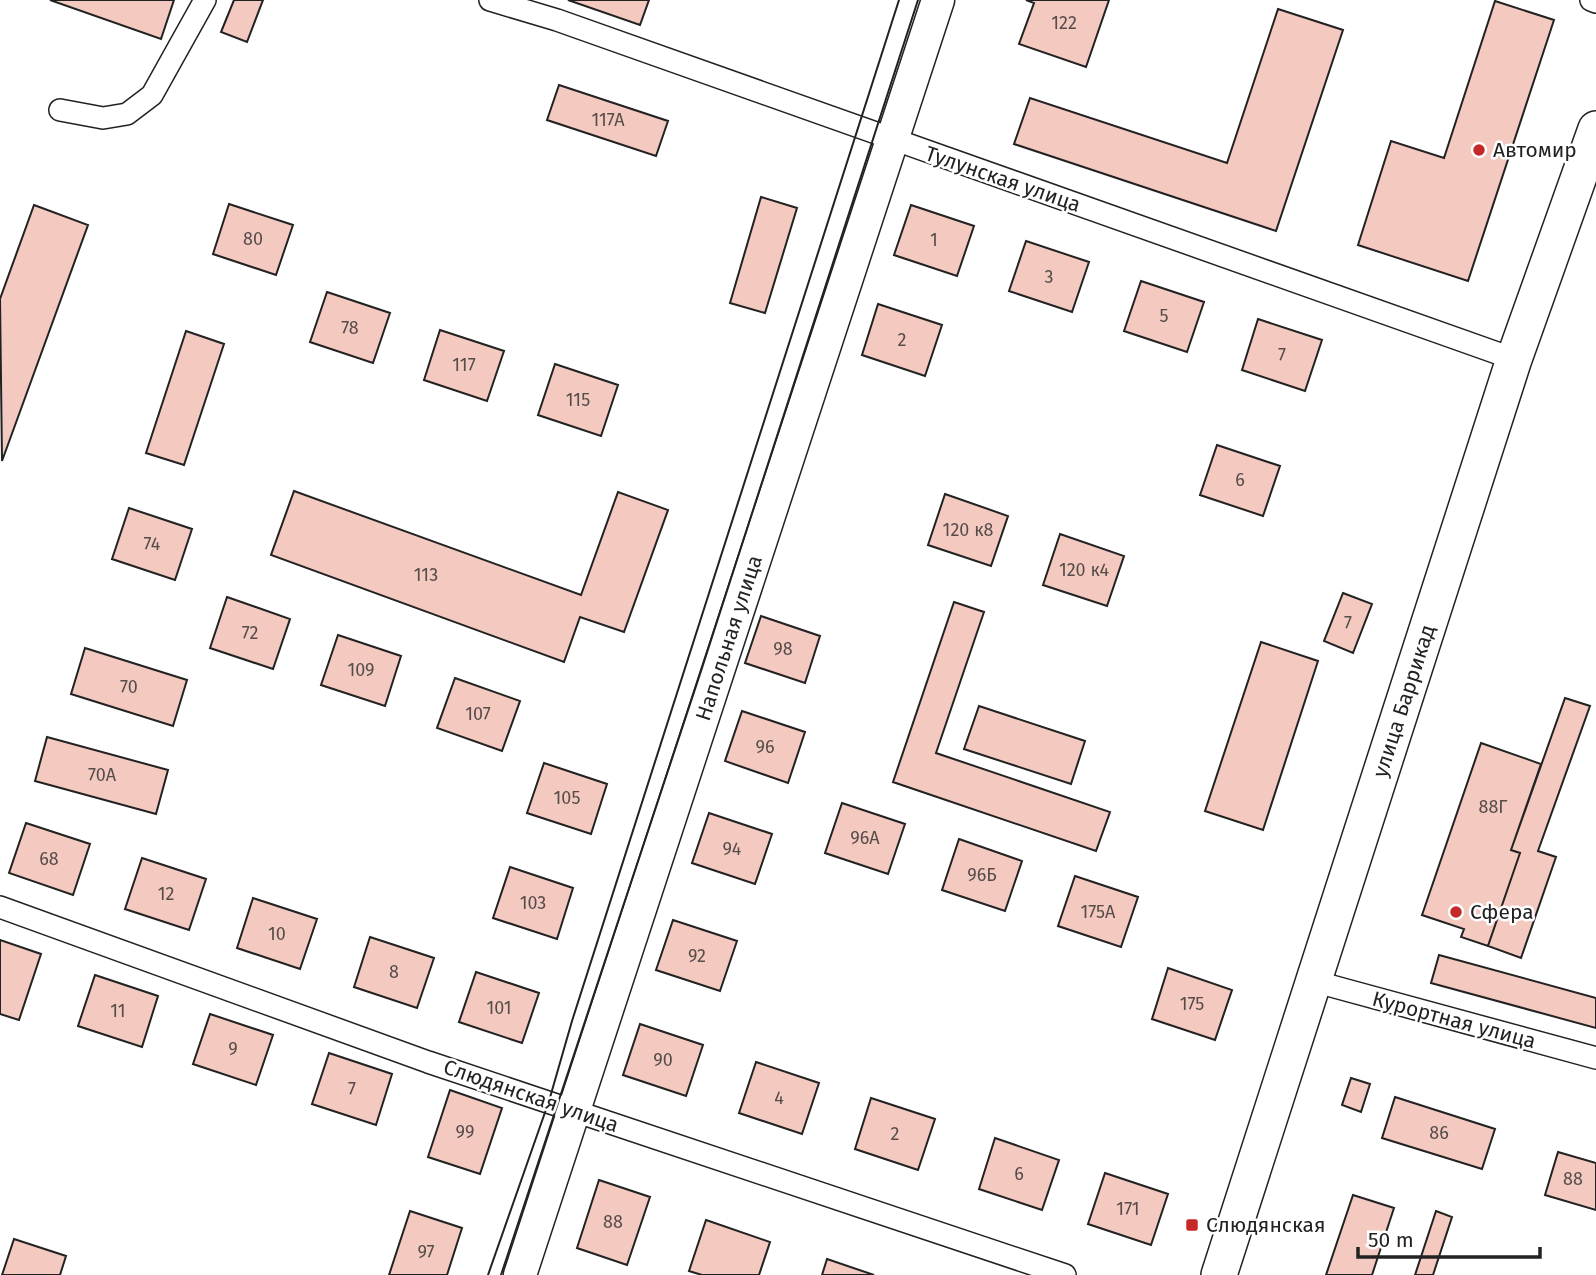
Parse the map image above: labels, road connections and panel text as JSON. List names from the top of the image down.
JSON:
{
  "streets": {
    "main road": ["улица Баррикад"],
    "street": [
      "Тулунская улица",
      "Напольная улица",
      "Курортная улица",
      "Слюдянская улица"
    ]
  },
  "crossings": [
    ["Тулунская улица", "Напольная улица"],
    ["Тулунская улица", "улица Баррикад"],
    ["Напольная улица", "Слюдянская улица"],
    ["улица Баррикад", "Курортная улица"]
  ],
  "places": {
    "other": ["Автомир", "Сфера"],
    "transit": ["Слюдянская"]
  },
  "house_numbers": [
    "122",
    "117А",
    "80",
    "1",
    "3",
    "5",
    "78",
    "2",
    "7",
    "117",
    "115",
    "6",
    "120 к8",
    "74",
    "120 к4",
    "113",
    "7",
    "72",
    "98",
    "109",
    "70",
    "107",
    "96",
    "70А",
    "105",
    "88Г",
    "96А",
    "94",
    "68",
    "96Б",
    "12",
    "103",
    "175А",
    "10",
    "92",
    "8",
    "175",
    "101",
    "11",
    "9",
    "90",
    "7",
    "4",
    "99",
    "86",
    "2",
    "6",
    "88",
    "171",
    "88",
    "97"
  ],
  "scale_bar": "50 m"
}
